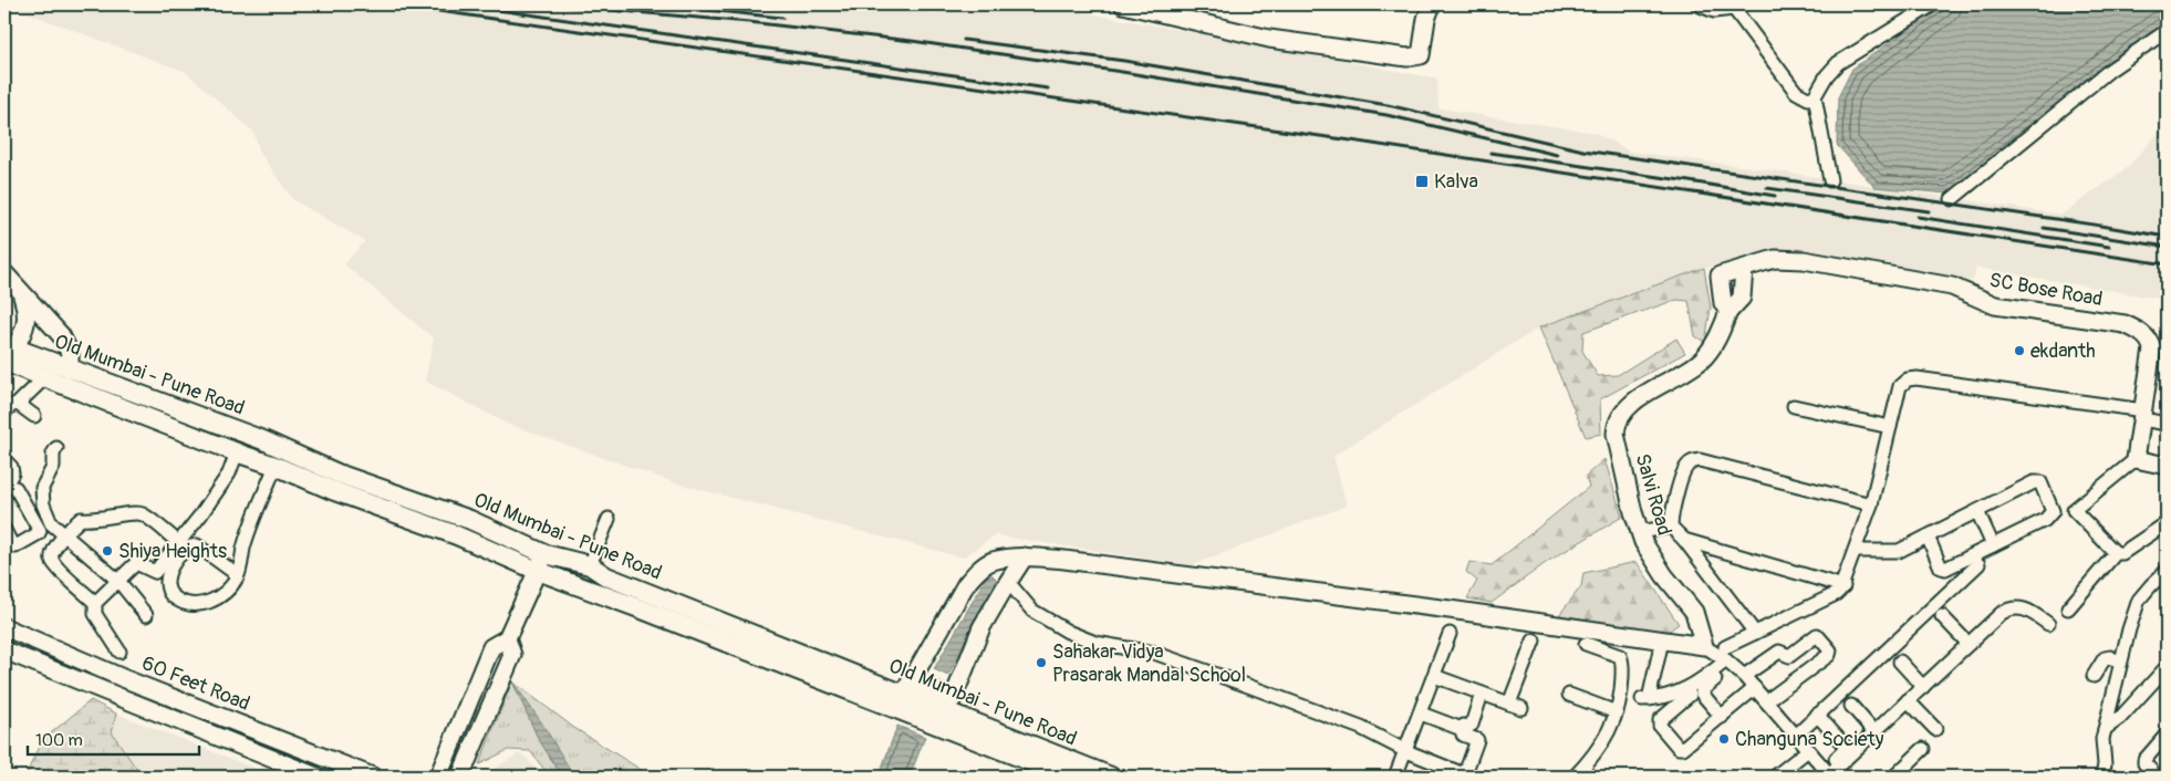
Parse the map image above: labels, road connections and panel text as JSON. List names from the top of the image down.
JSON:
{
  "streets": {
    "main road": ["Old Mumbai - Pune Road"],
    "street": ["SC Bose Road", "Salvi Road", "60 Feet Road"]
  },
  "crossings": [
    ["SC Bose Road", "Salvi Road"]
  ],
  "places": {
    "transit": ["Kalva"],
    "other": [
      "ekdanth",
      "Shiya Heights",
      "Sahakar Vidya Prasarak Mandal School",
      "Changuna Society"
    ]
  },
  "scale_bar": "100 m"
}
